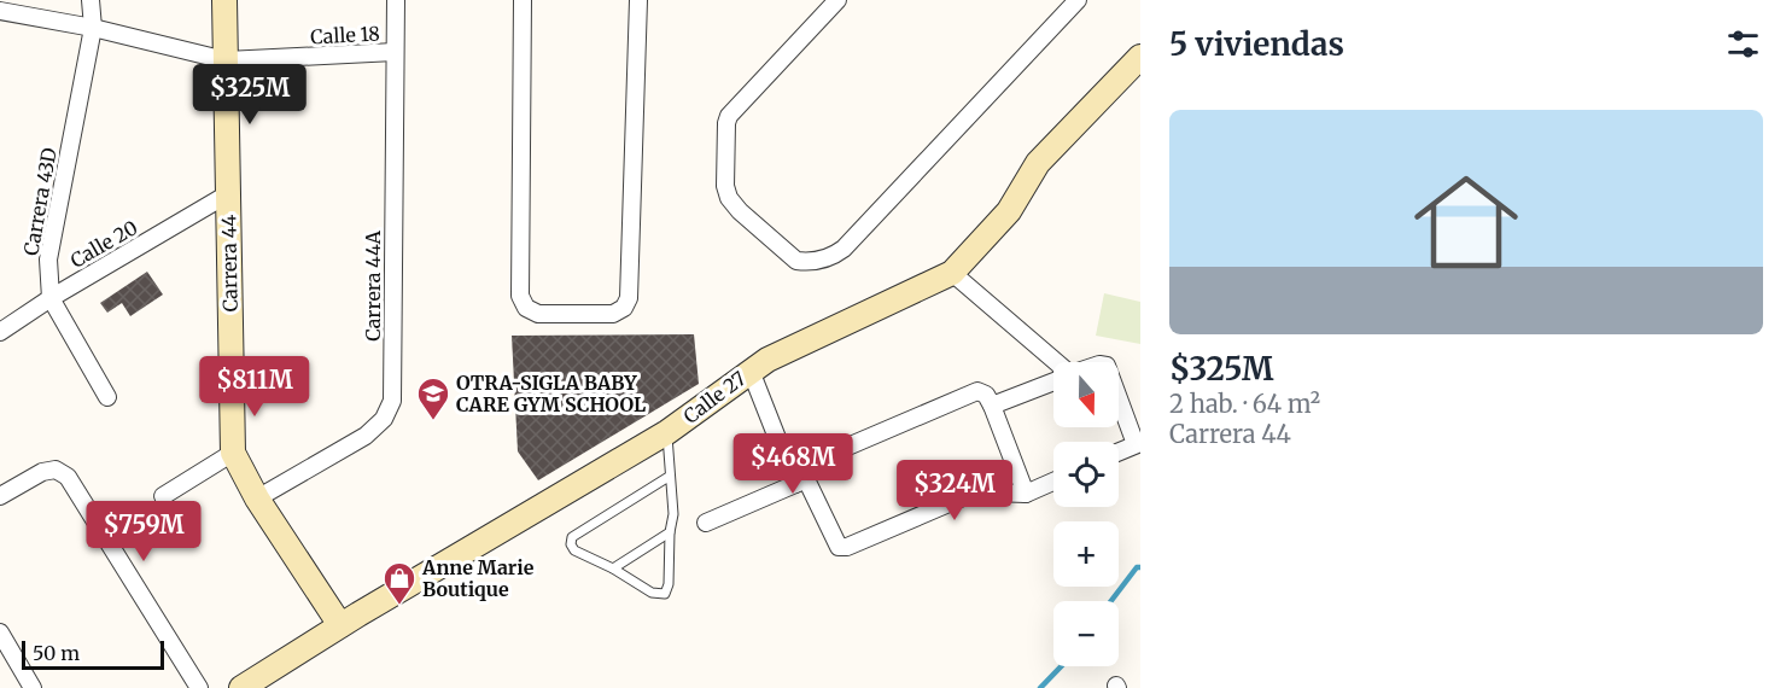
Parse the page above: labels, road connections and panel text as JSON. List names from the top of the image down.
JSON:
{
  "streets": {
    "street": [
      "Calle 18",
      "Carrera 43D",
      "Calle 20",
      "Carrera 44",
      "Carrera 44A",
      "Calle 27"
    ]
  },
  "crossings": [
    ["Calle 18", "Carrera 43D"],
    ["Calle 18", "Carrera 44"],
    ["Calle 18", "Carrera 44A"],
    ["Carrera 43D", "Calle 20"],
    ["Calle 20", "Carrera 44"],
    ["Carrera 44", "Carrera 44A"],
    ["Carrera 44", "Calle 27"]
  ],
  "places": {
    "school or university": ["OTRA-SIGLA BABY CARE GYM SCHOOL"],
    "shop": ["Anne Marie Boutique"]
  },
  "scale_bar": "50 m",
  "north": "bottom",
  "page": {
    "heading": "5 viviendas",
    "price": [
      "$325M",
      "$811M",
      "$468M",
      "$324M",
      "$759M"
    ],
    "list": [
      {
        "name": "$325M",
        "note": "2 hab. · 64 m² · Carrera 44"
      }
    ],
    "map_buttons": ["+", "−"],
    "scale": "50 m"
  }
}
